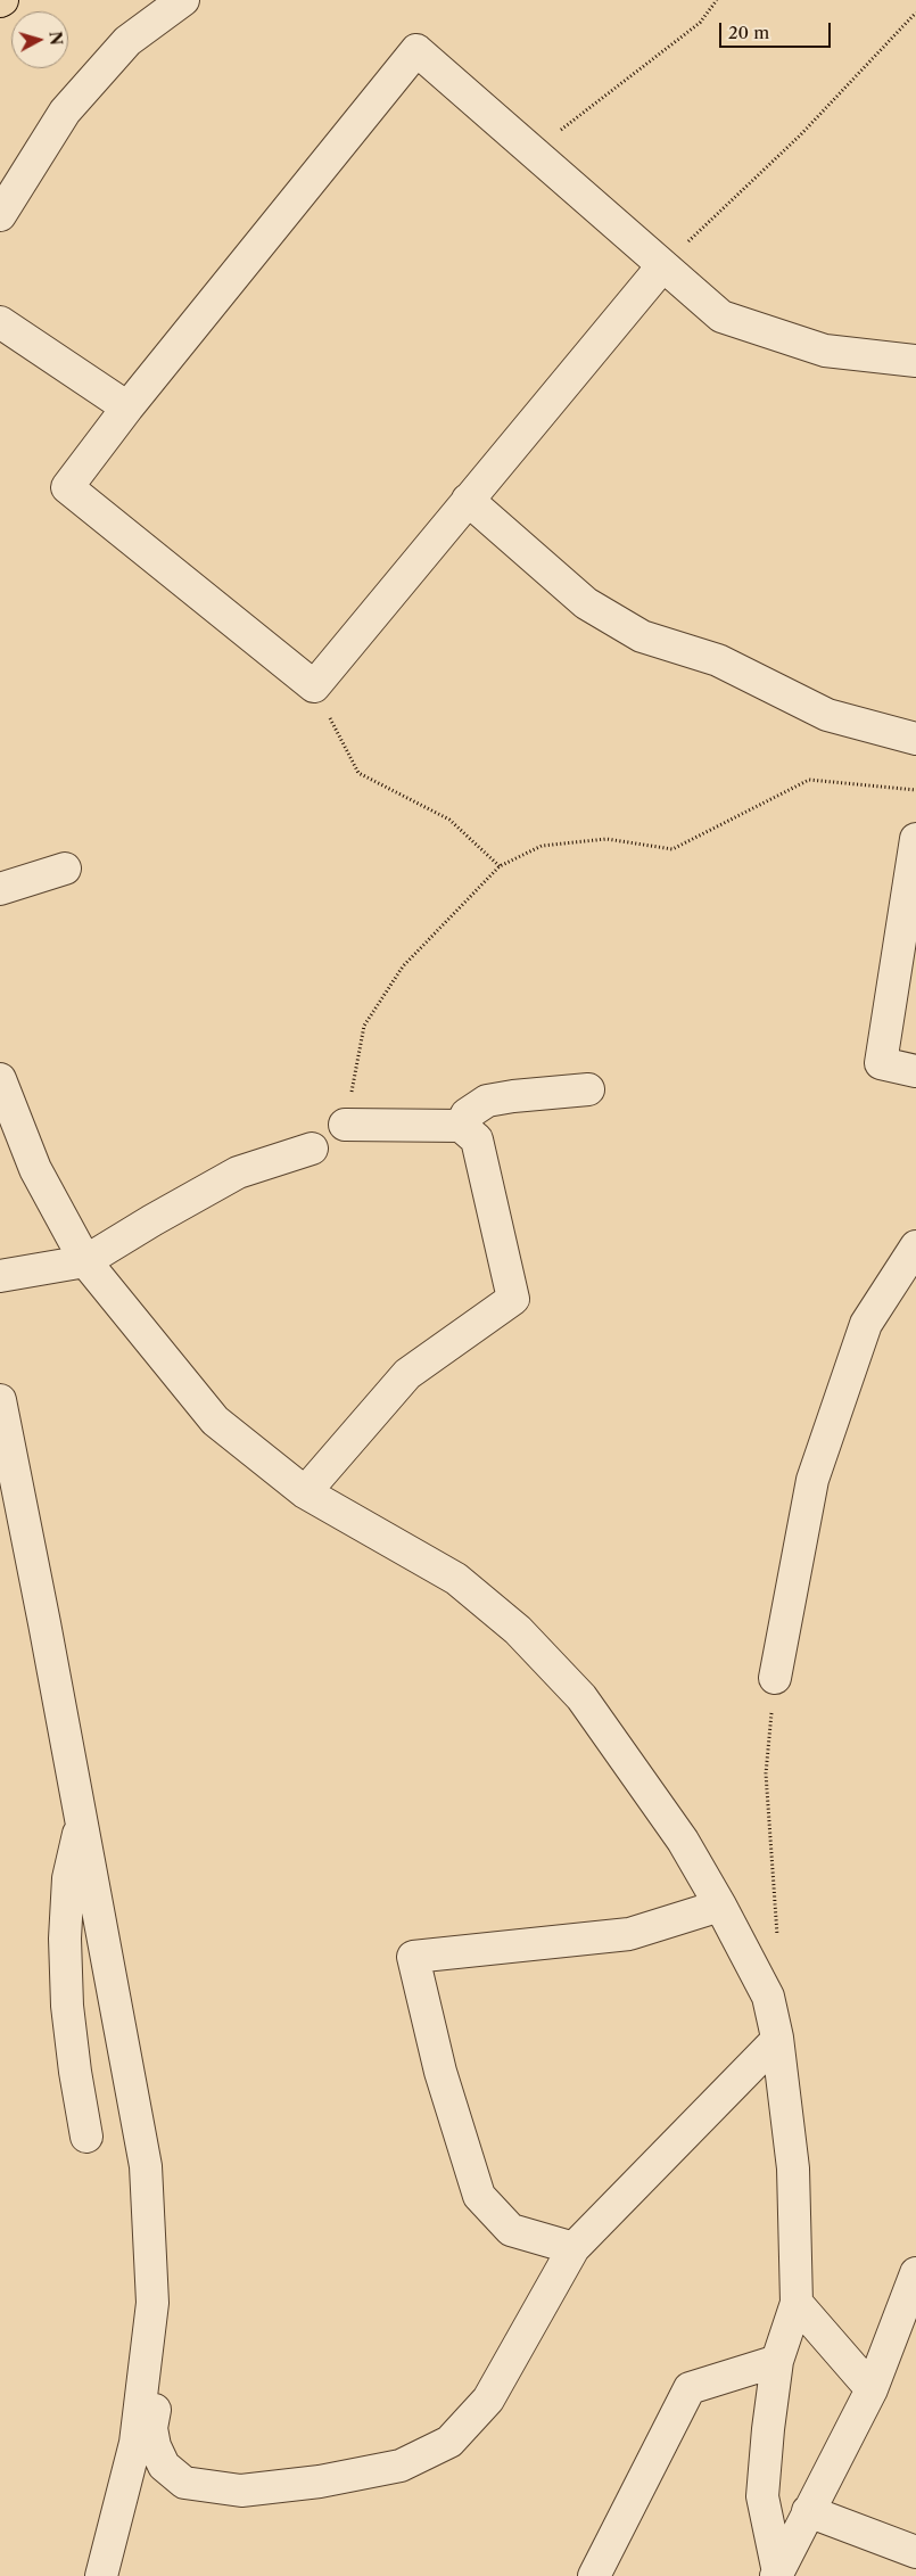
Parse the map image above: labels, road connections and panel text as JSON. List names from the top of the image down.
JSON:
{
  "scale_bar": "20 m",
  "north": "right"
}
